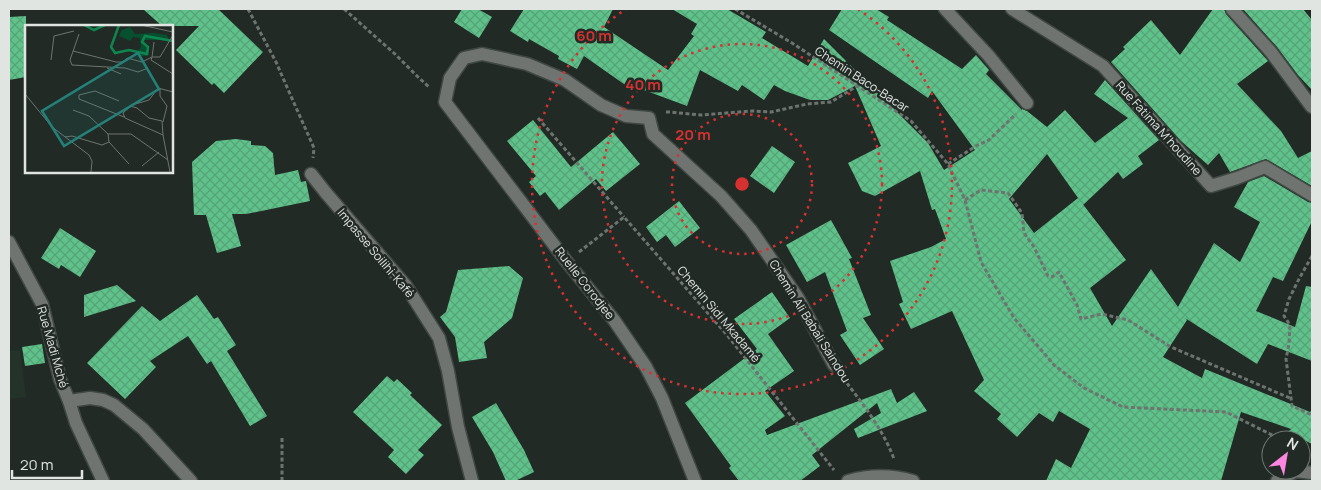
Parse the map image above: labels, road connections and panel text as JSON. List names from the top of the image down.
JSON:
{
  "streets": {
    "street": [
      "Rue Fatima M'houdine",
      "Impasse Soilihi-Kafé",
      "Ruelle Corodjee",
      "Chemin Ali Babali Saindou",
      "Rue Madi Mché"
    ],
    "path": ["Chemin Baco-Bacar", "Chemin Sidi Mkadamé"]
  },
  "scale_bar": "20 m",
  "north": "top right",
  "rings": ["60 m", "40 m", "20 m"]
}
